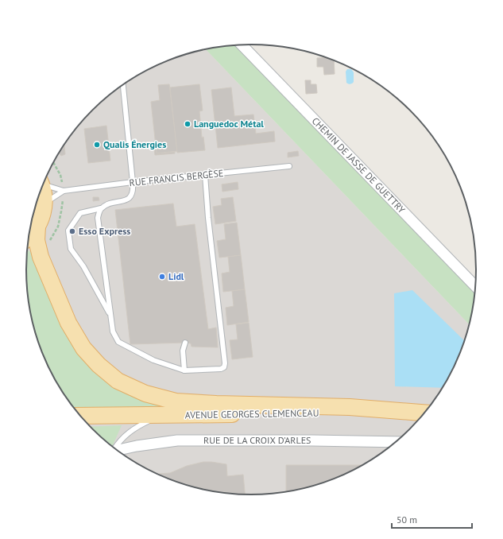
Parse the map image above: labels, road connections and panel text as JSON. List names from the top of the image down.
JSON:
{
  "streets": {
    "main road": ["AVENUE GEORGES CLEMENCEAU"],
    "street": ["CHEMIN DE JASSE DE GUETTRY", "RUE DE LA CROIX D'ARLES"],
    "lane": ["RUE FRANCIS BERGÈSE"]
  },
  "places": [
    "Languedoc Métal",
    "Qualis Énergies",
    "Esso Express",
    "Lidl"
  ],
  "scale_bar": "50 m"
}
